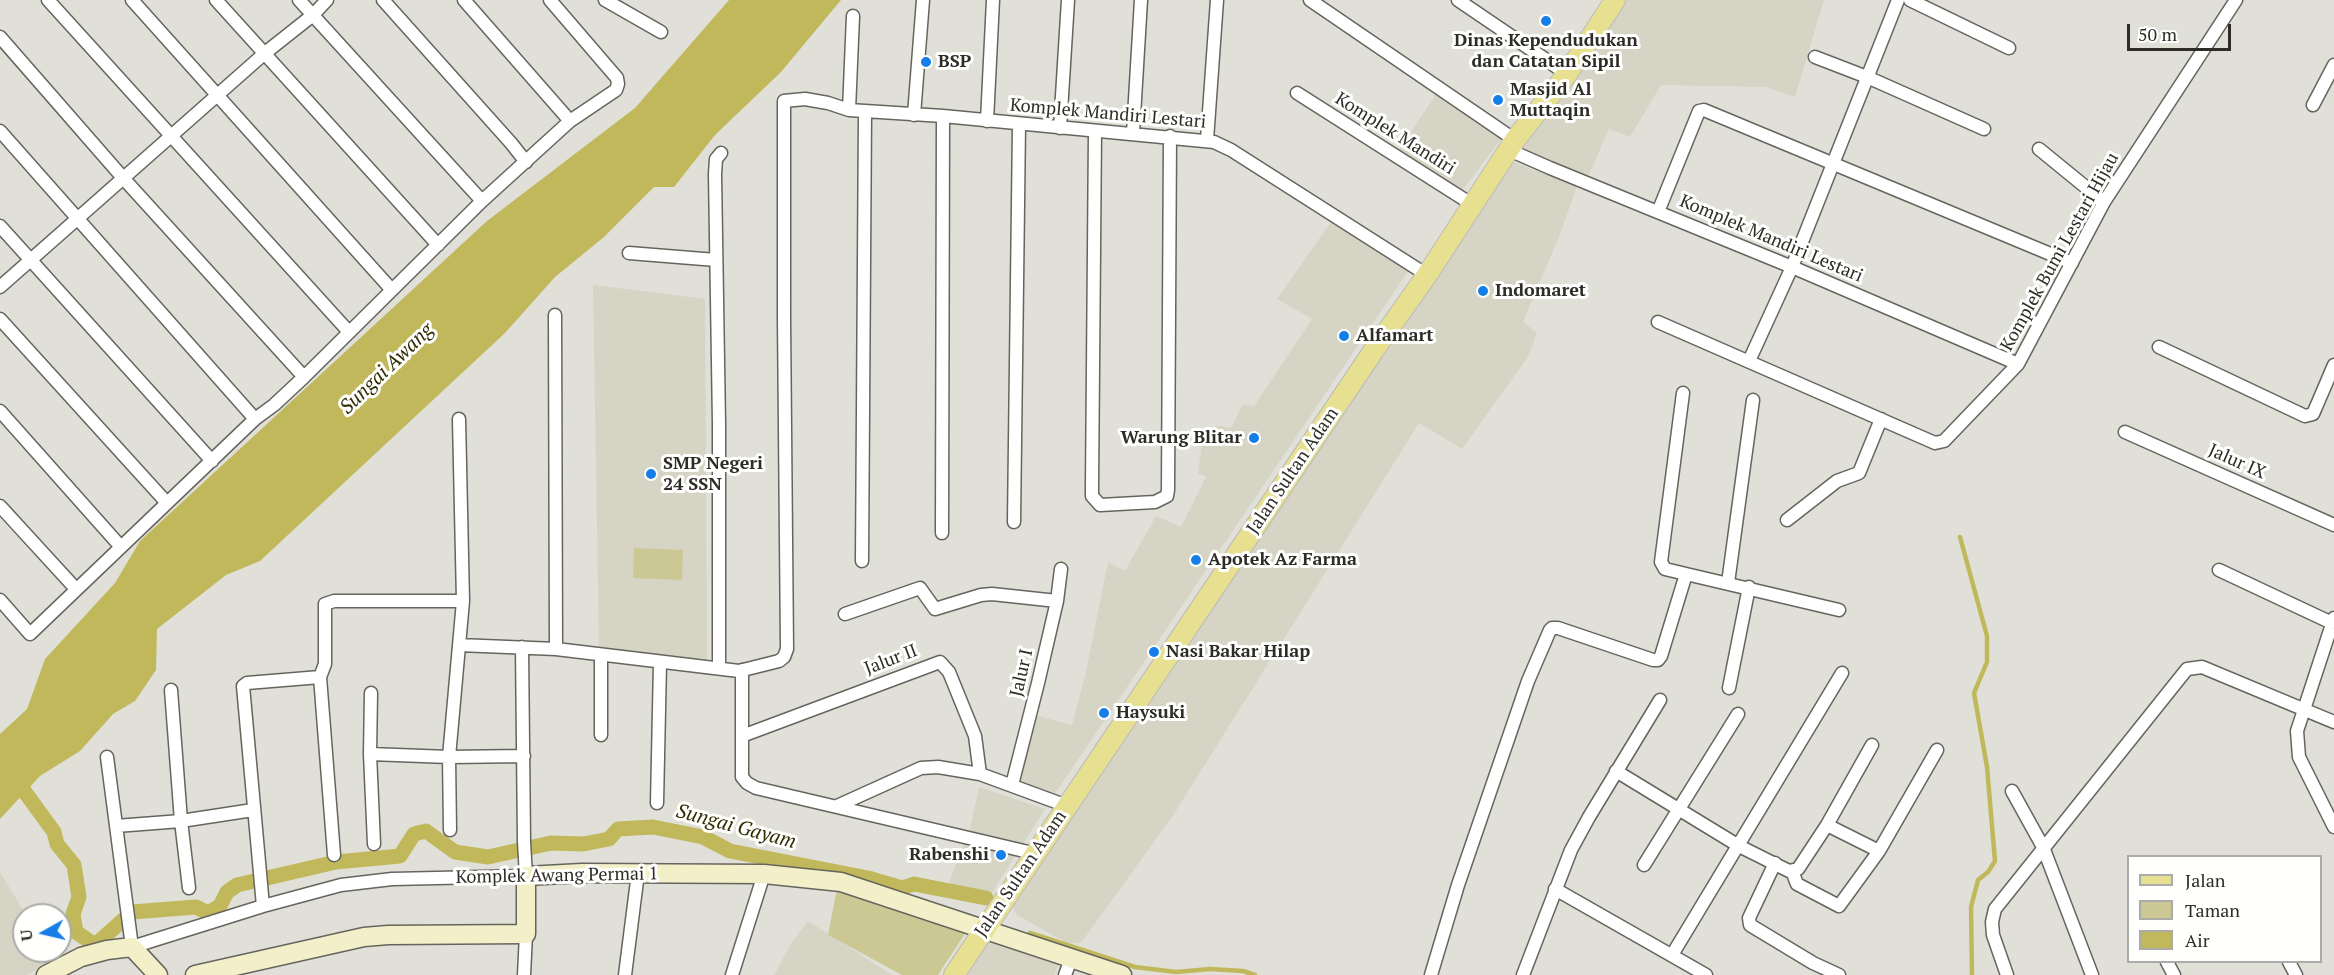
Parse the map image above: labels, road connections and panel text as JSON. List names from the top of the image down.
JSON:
{
  "streets": {
    "main road": ["Jalan Sultan Adam"],
    "street": [
      "Komplek Mandiri Lestari",
      "Komplek Mandiri",
      "Komplek Bumi Lestari Hijau",
      "Jalur IX",
      "Jalur II",
      "Jalur I",
      "Komplek Awang Permai 1"
    ]
  },
  "crossings": [
    ["Komplek Mandiri Lestari", "Komplek Bumi Lestari Hijau"],
    ["Komplek Mandiri Lestari", "Jalan Sultan Adam"],
    ["Komplek Mandiri", "Jalan Sultan Adam"],
    ["Jalan Sultan Adam", "Komplek Awang Permai 1"]
  ],
  "water": ["Sungai Awang", "Sungai Gayam"],
  "places": [
    "Dinas Kependudukan dan Catatan Sipil",
    "BSP",
    "Masjid Al Muttaqin",
    "Indomaret",
    "Alfamart",
    "Warung Blitar",
    "SMP Negeri 24 SSN",
    "Apotek Az Farma",
    "Nasi Bakar Hilap",
    "Haysuki",
    "Rabenshi"
  ],
  "legend": ["Jalan", "Taman", "Air"],
  "scale_bar": "50 m",
  "north": "left"
}
